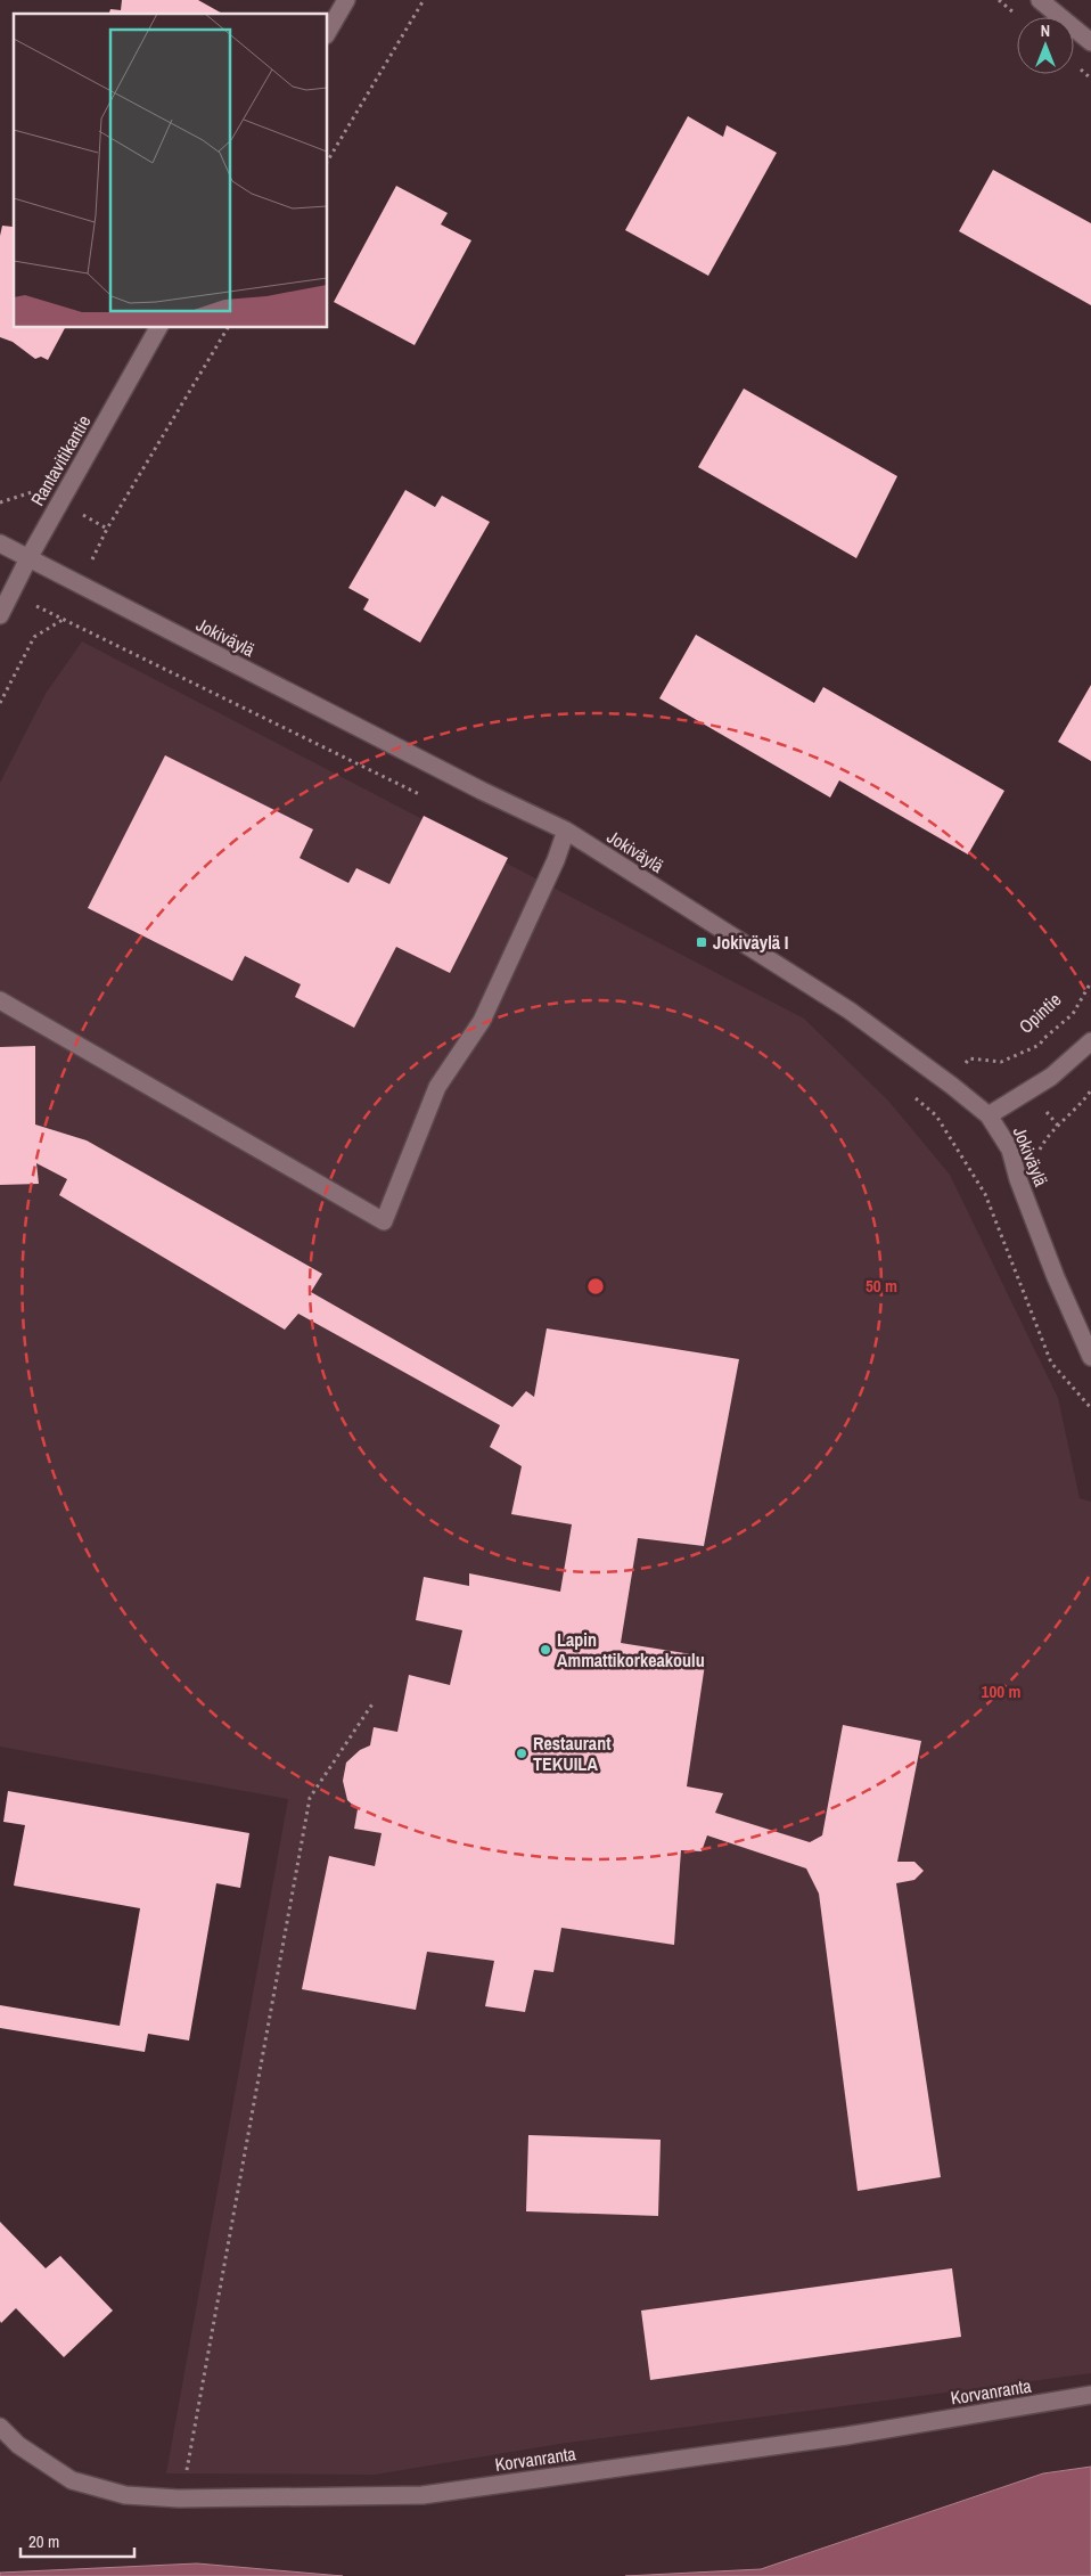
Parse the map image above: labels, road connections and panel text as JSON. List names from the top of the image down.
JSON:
{
  "streets": {
    "street": ["Rantavitikantie", "Jokiväylä", "Korvanranta"],
    "path": ["Opintie"]
  },
  "crossings": [
    ["Rantavitikantie", "Jokiväylä"],
    ["Jokiväylä", "Opintie"]
  ],
  "places": {
    "transit": ["Jokiväylä I"],
    "other": ["Lapin Ammattikorkeakoulu", "Restaurant TEKUILA"]
  },
  "scale_bar": "20 m",
  "north": "top",
  "rings": ["50 m", "100 m"]
}
